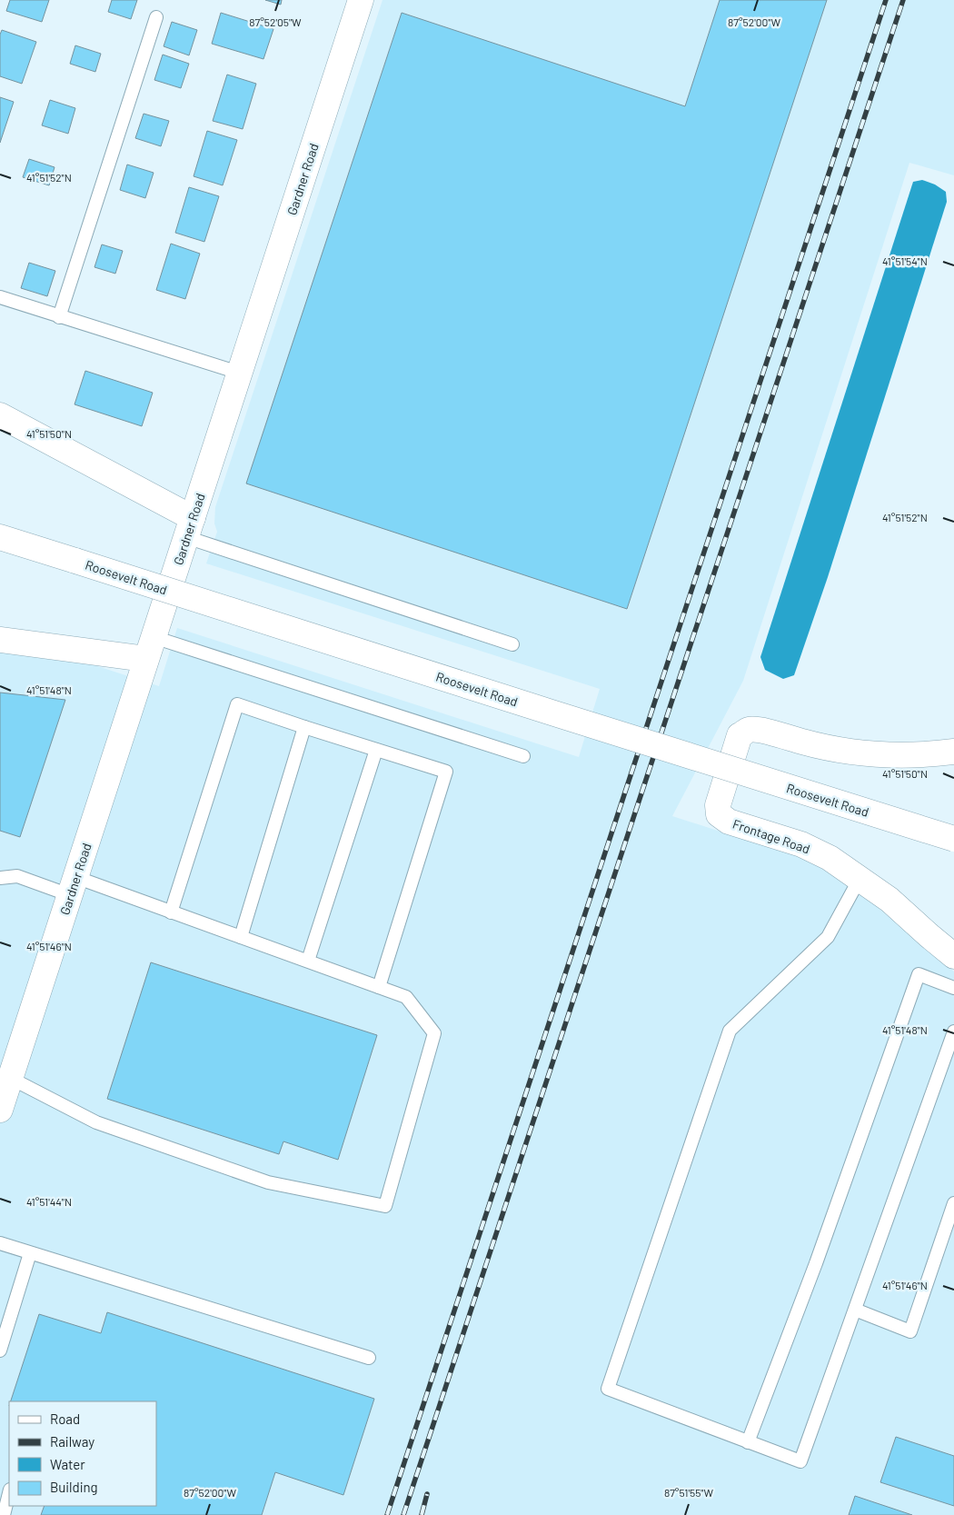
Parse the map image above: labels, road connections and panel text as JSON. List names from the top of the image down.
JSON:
{
  "streets": {
    "street": ["Gardner Road", "Roosevelt Road", "Frontage Road"]
  },
  "legend": [
    "Road",
    "Railway",
    "Water",
    "Building"
  ],
  "coordinates": [
    "87°52'00\"W",
    "87°52'05\"W",
    "41°51'52\"N",
    "41°51'54\"N",
    "41°51'50\"N",
    "41°51'48\"N",
    "41°51'46\"N",
    "41°51'44\"N",
    "87°51'55\"W"
  ]
}
